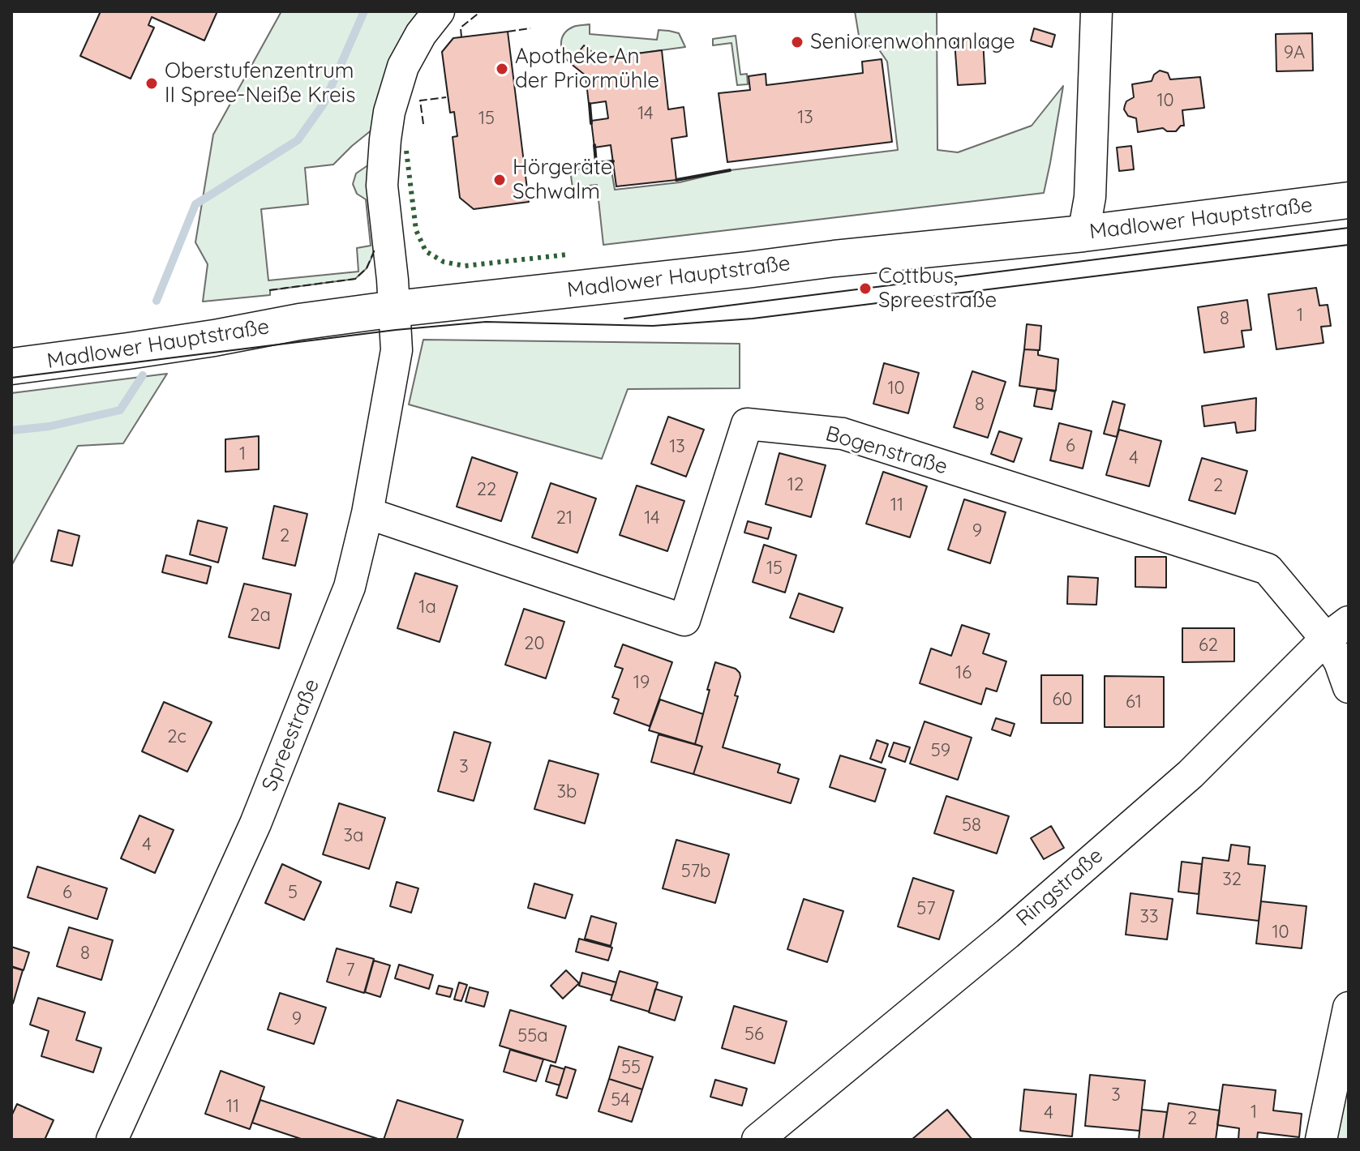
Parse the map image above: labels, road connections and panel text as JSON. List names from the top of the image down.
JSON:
{
  "streets": {
    "main road": ["Madlower Hauptstraße"],
    "street": ["Bogenstraße", "Spreestraße", "Ringstraße"]
  },
  "crossings": [
    ["Madlower Hauptstraße", "Spreestraße"],
    ["Bogenstraße", "Spreestraße"],
    ["Bogenstraße", "Ringstraße"]
  ],
  "places": [
    "Seniorenwohnanlage",
    "Apotheke An der Priormühle",
    "Oberstufenzentrum II Spree-Neiße Kreis",
    "Hörgeräte Schwalm",
    "Cottbus, Spreestraße"
  ],
  "house_numbers": [
    "9A",
    "10",
    "14",
    "13",
    "15",
    "1",
    "8",
    "10",
    "8",
    "6",
    "13",
    "1",
    "4",
    "12",
    "2",
    "22",
    "11",
    "21",
    "14",
    "9",
    "2",
    "15",
    "1a",
    "2a",
    "20",
    "62",
    "16",
    "19",
    "60",
    "61",
    "2c",
    "59",
    "3",
    "3b",
    "58",
    "3a",
    "4",
    "57b",
    "32",
    "6",
    "5",
    "57",
    "33",
    "10",
    "8",
    "7",
    "9",
    "56",
    "55a",
    "55",
    "3",
    "54",
    "11",
    "1",
    "4",
    "2"
  ]
}
